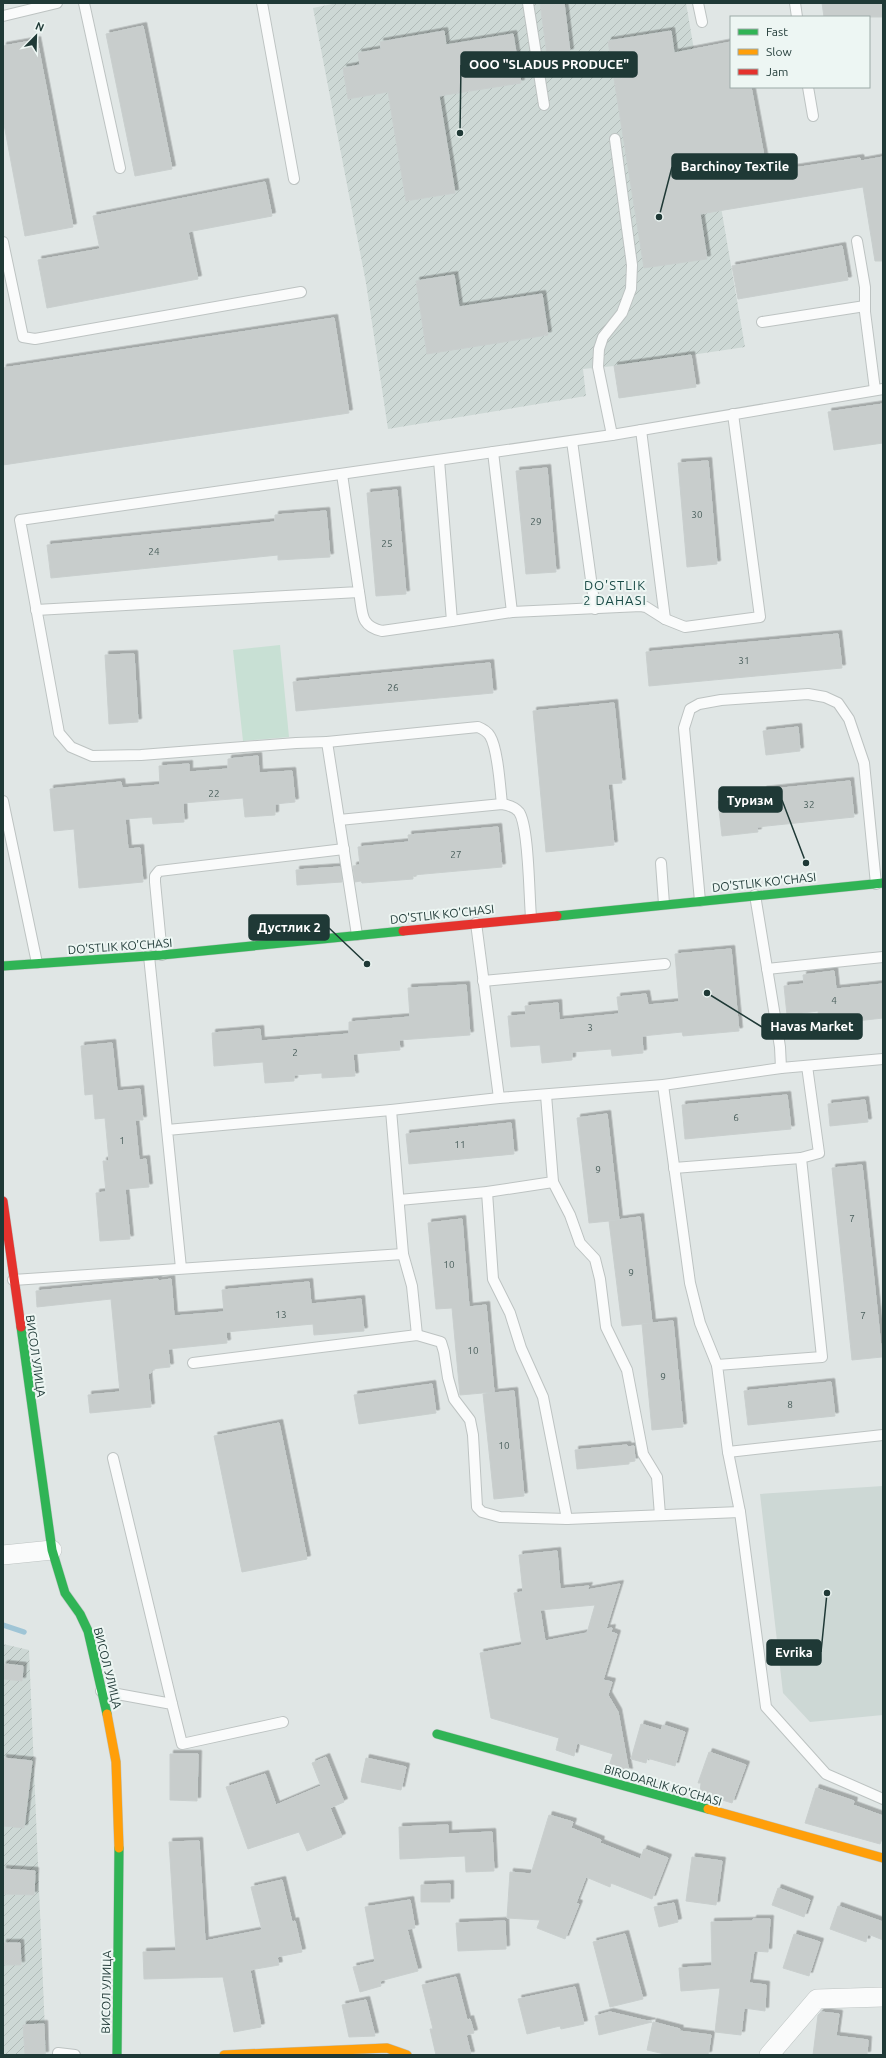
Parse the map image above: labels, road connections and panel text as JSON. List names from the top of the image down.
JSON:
{
  "streets": {
    "street": ["DO'STLIK KO'CHASI", "ВИСОЛ УЛИЦА", "BIRODARLIK KO'CHASI"]
  },
  "districts": ["DO'STLIK 2 DAHASI"],
  "places": [
    "OOO \"SLADUS PRODUCE\"",
    "Barchinoy TexTile",
    "Туризм",
    "Дустлик 2",
    "Havas Market",
    "Evrika"
  ],
  "house_numbers": [
    "30",
    "29",
    "25",
    "24",
    "31",
    "26",
    "22",
    "32",
    "27",
    "4",
    "3",
    "2",
    "6",
    "1",
    "11",
    "9",
    "7",
    "10",
    "9",
    "13",
    "7",
    "10",
    "9",
    "8",
    "10"
  ],
  "legend": ["Fast", "Slow", "Jam"],
  "north": "top right"
}
